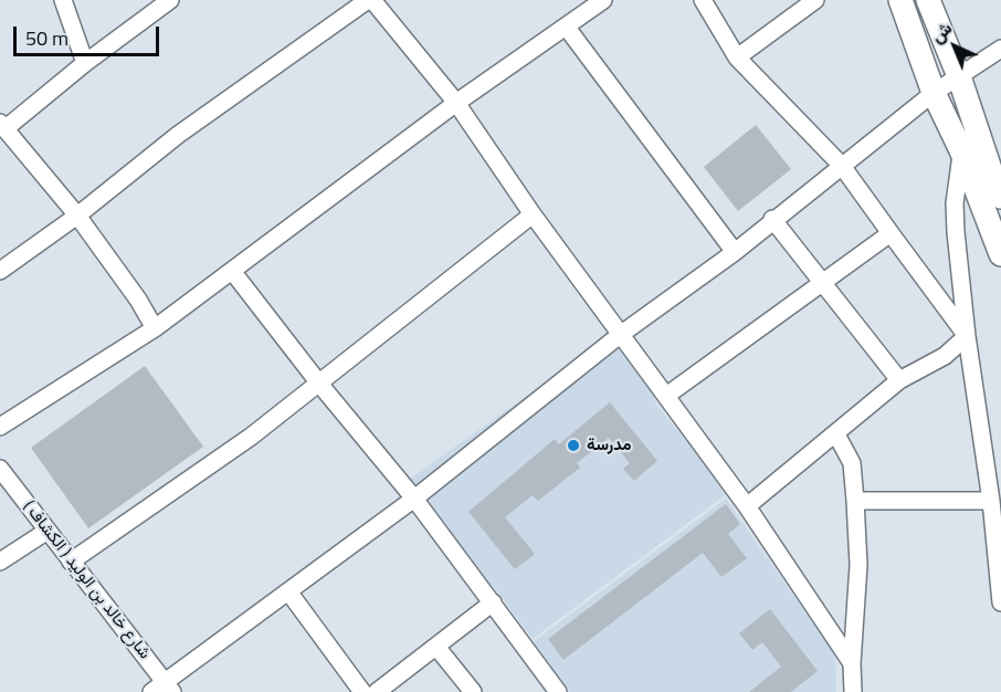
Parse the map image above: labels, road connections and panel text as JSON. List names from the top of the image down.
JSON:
{
  "streets": {
    "street": ["شارع خالد بن الوليد ( الكشاف )"]
  },
  "places": ["مدرسة"],
  "scale_bar": "50 m",
  "north": "top left"
}
